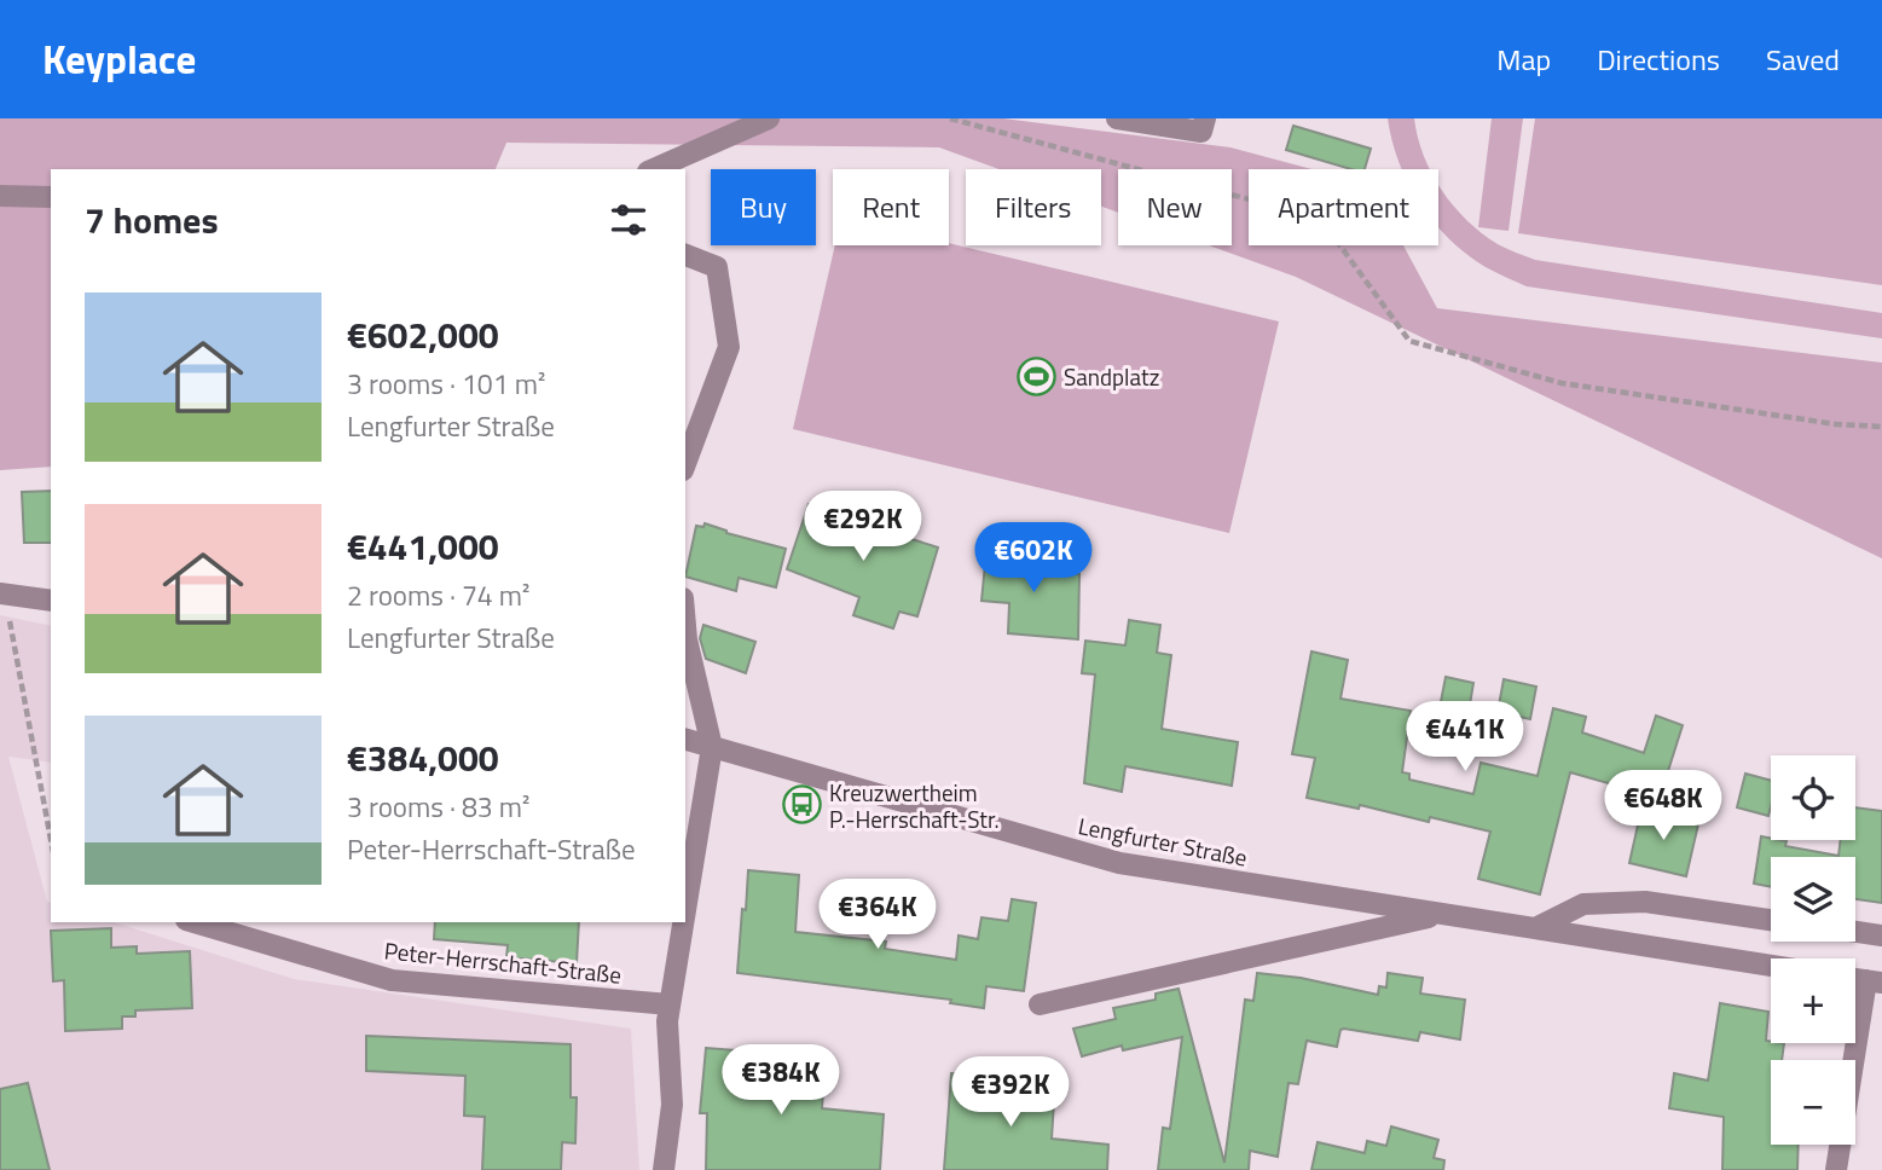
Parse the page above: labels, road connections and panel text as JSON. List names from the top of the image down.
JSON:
{
  "streets": {
    "street": ["Lengfurter Straße", "Peter-Herrschaft-Straße"]
  },
  "places": {
    "sports": ["Sandplatz"],
    "bus stop": ["Kreuzwertheim P.-Herrschaft-Str."]
  },
  "page": {
    "header": "Keyplace",
    "nav": ["Map", "Directions", "Saved"],
    "chip": [
      "Buy",
      "Rent",
      "Filters",
      "New",
      "Apartment"
    ],
    "heading": "7 homes",
    "list": [
      {
        "name": "€602,000",
        "note": "3 rooms · 101 m² · Lengfurter Straße"
      },
      {
        "name": "€441,000",
        "note": "2 rooms · 74 m² · Lengfurter Straße"
      },
      {
        "name": "€384,000",
        "note": "3 rooms · 83 m² · Peter-Herrschaft-Straße"
      }
    ],
    "price": [
      "€292K",
      "€602K",
      "€441K",
      "€648K",
      "€364K",
      "€384K",
      "€392K"
    ],
    "map_buttons": ["+", "−"]
  }
}
